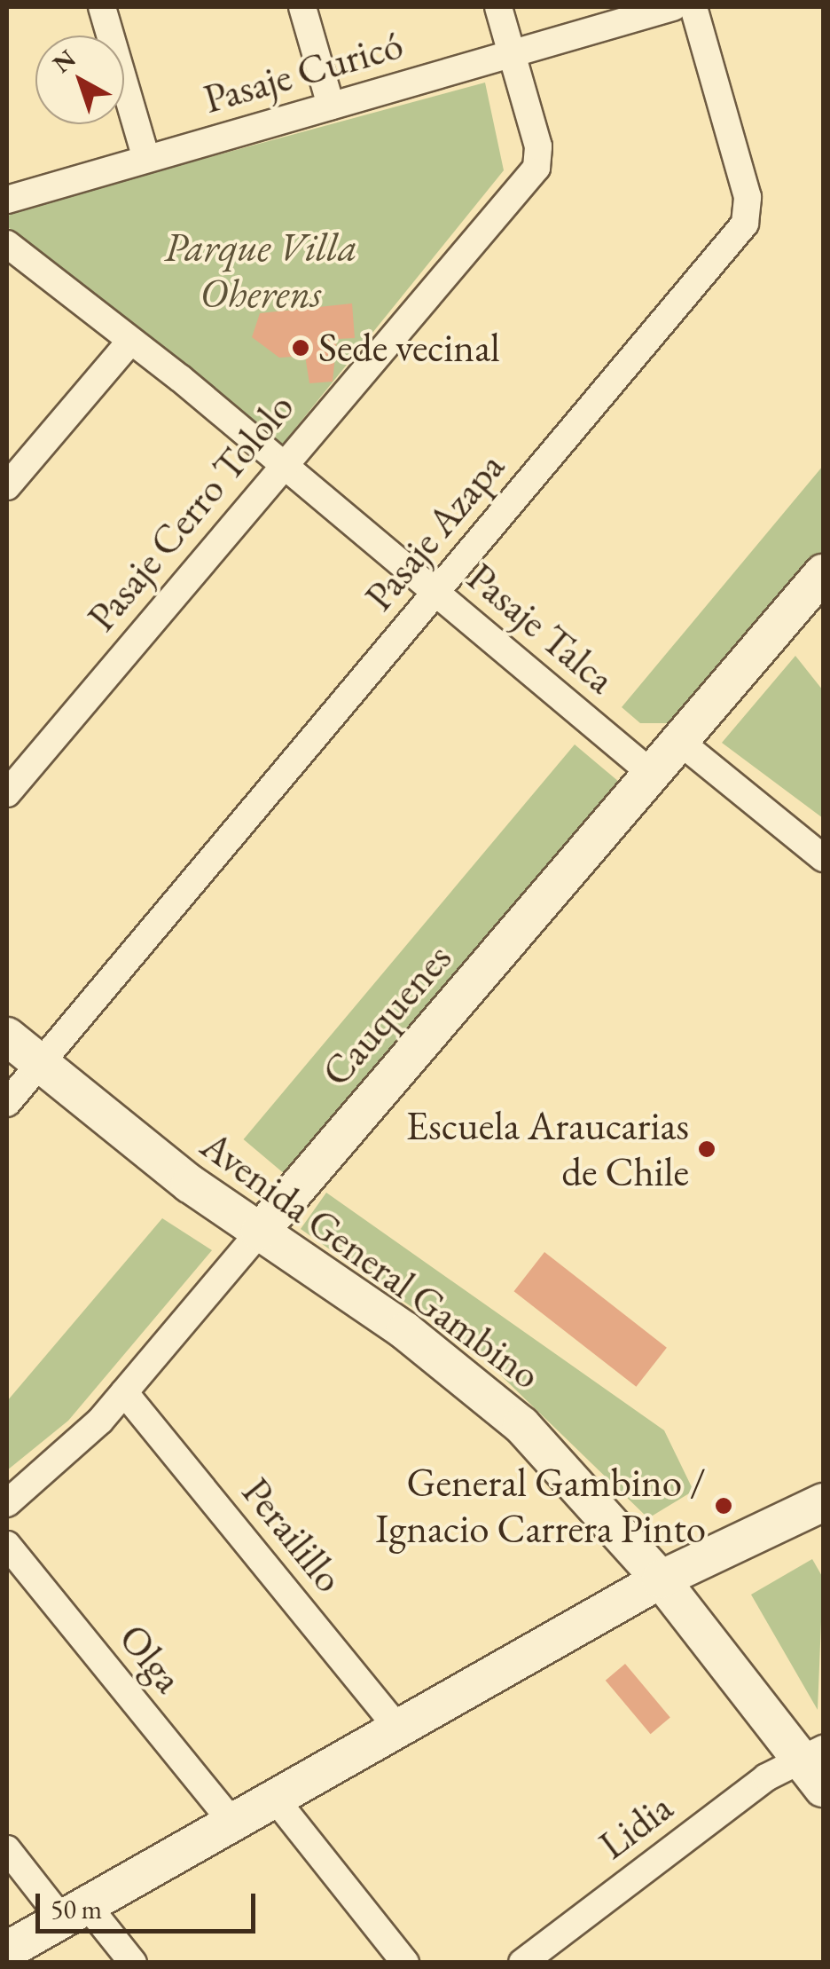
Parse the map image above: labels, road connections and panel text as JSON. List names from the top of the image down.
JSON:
{
  "streets": {
    "street": [
      "Pasaje Curicó",
      "Pasaje Cerro Tololo",
      "Pasaje Azapa",
      "Pasaje Talca",
      "Cauquenes",
      "Avenida General Gambino",
      "Perailillo",
      "Olga",
      "Lidia"
    ]
  },
  "crossings": [
    ["Pasaje Curicó", "Pasaje Cerro Tololo"],
    ["Pasaje Cerro Tololo", "Pasaje Talca"],
    ["Pasaje Azapa", "Pasaje Talca"],
    ["Pasaje Azapa", "Avenida General Gambino"],
    ["Pasaje Talca", "Cauquenes"],
    ["Cauquenes", "Avenida General Gambino"],
    ["Cauquenes", "Perailillo"],
    ["Avenida General Gambino", "Lidia"]
  ],
  "parks": ["Parque Villa Oherens"],
  "places": ["Sede vecinal", "Escuela Araucarias de Chile", "General Gambino / Ignacio Carrera Pinto"],
  "scale_bar": "50 m",
  "north": "top left"
}
